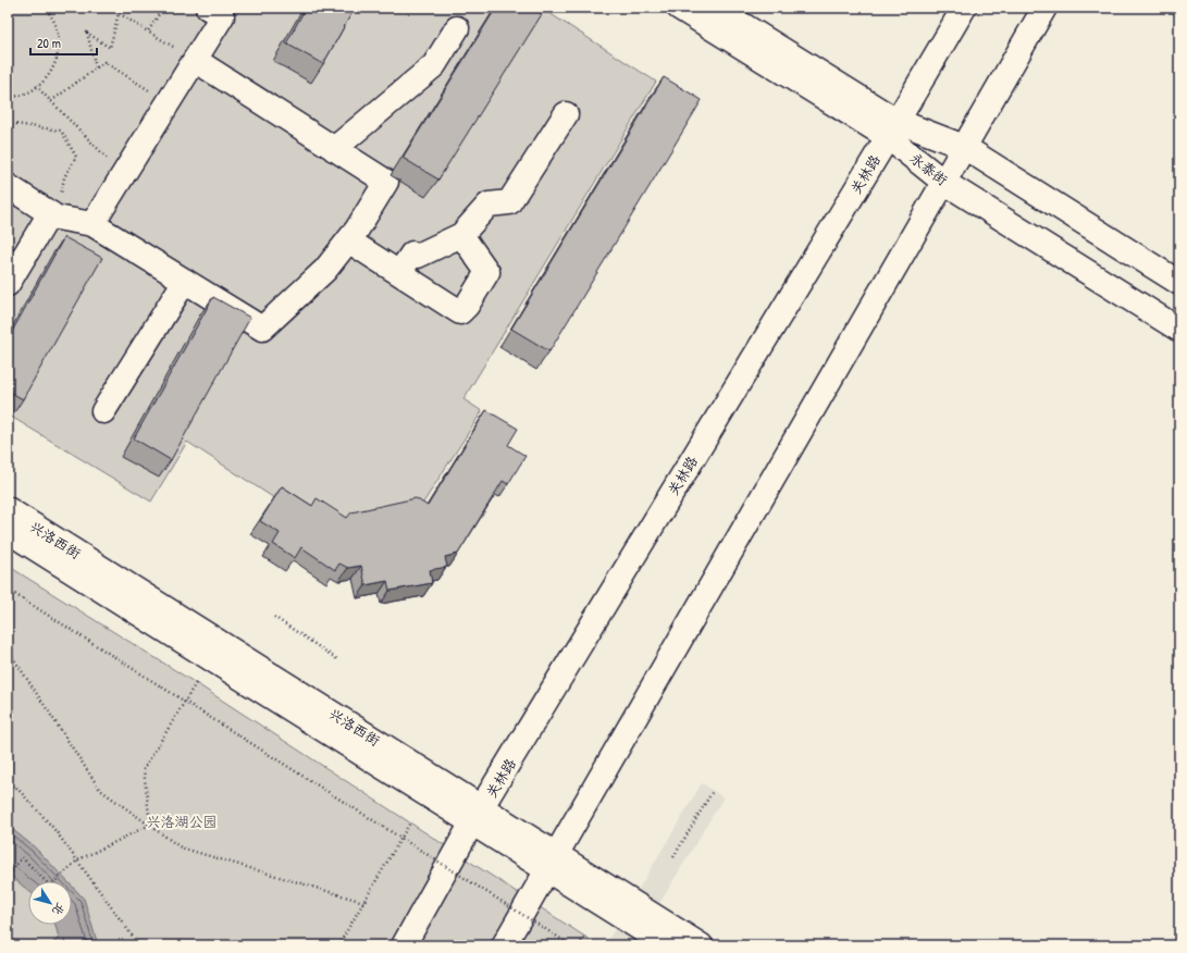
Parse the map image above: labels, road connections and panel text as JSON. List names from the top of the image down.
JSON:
{
  "streets": {
    "main road": ["永泰街", "关林路", "兴洛西街"]
  },
  "crossings": [
    ["永泰街", "关林路"],
    ["关林路", "兴洛西街"]
  ],
  "parks": ["兴洛湖公园"],
  "scale_bar": "20 m",
  "north": "bottom right"
}
